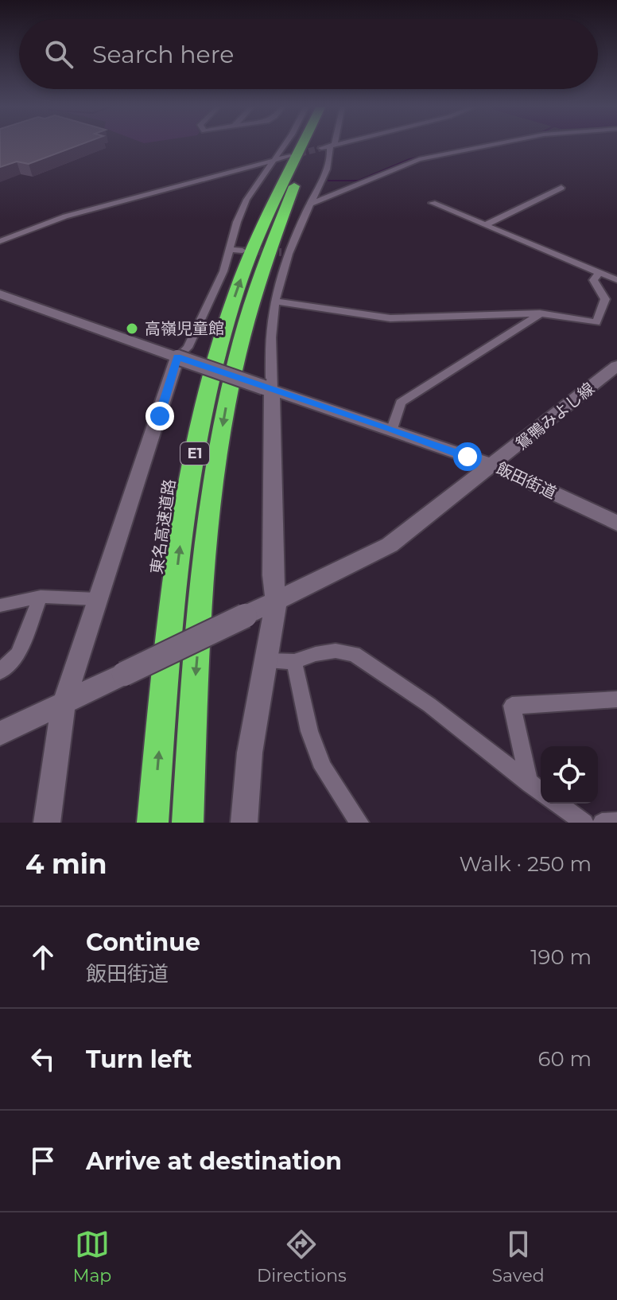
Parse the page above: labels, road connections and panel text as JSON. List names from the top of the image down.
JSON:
{
  "streets": {
    "highway": ["E1", "東名高速道路"],
    "street": ["鴛鴨みよし線", "飯田街道"]
  },
  "crossings": [
    ["鴛鴨みよし線", "飯田街道"]
  ],
  "places": ["高嶺児童館"],
  "page": {
    "search": "Search here",
    "heading": ["4 min", "Walk · 250 m"],
    "list": [
      ["Continue", "飯田街道", "190 m"],
      ["Turn left", "60 m"],
      "Arrive at destination"
    ],
    "nav": ["Map", "Directions", "Saved"]
  }
}
